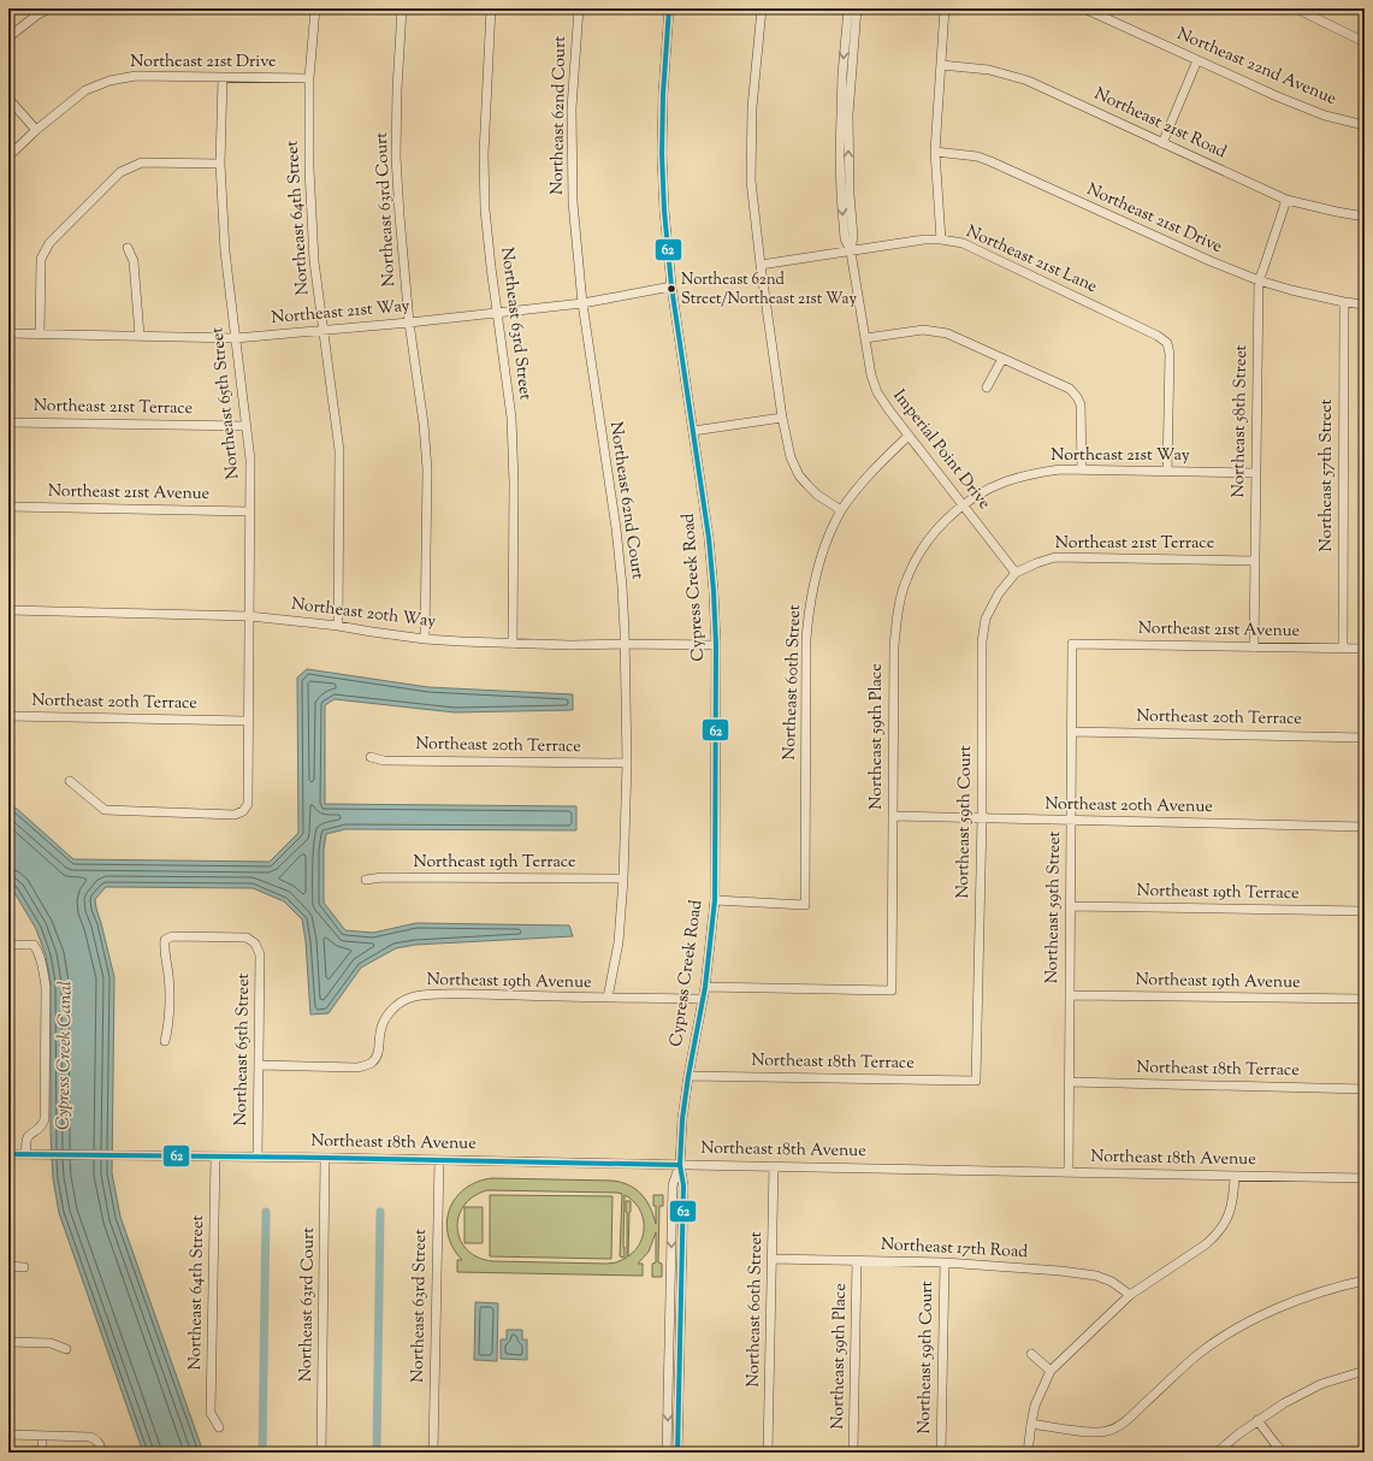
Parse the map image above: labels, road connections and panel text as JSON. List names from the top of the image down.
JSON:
{
  "streets": {
    "street": [
      "Northeast 21st Drive",
      "Northeast 22nd Avenue",
      "Northeast 62nd Court",
      "Northeast 21st Road",
      "Northeast 63rd Court",
      "Northeast 64th Street",
      "Northeast 21st Lane",
      "Northeast 21st Way",
      "Northeast 63rd Street",
      "Northeast 65th Street",
      "Northeast 21st Terrace",
      "Northeast 58th Street",
      "Imperial Point Drive",
      "Northeast 57th Street",
      "Northeast 21st Avenue",
      "Cypress Creek Road",
      "Northeast 20th Way",
      "Northeast 60th Street",
      "Northeast 20th Terrace",
      "Northeast 59th Place",
      "Northeast 20th Avenue",
      "Northeast 59th Court",
      "Northeast 19th Terrace",
      "Northeast 59th Street",
      "Northeast 19th Avenue",
      "Northeast 18th Terrace",
      "Northeast 18th Avenue",
      "Northeast 17th Road"
    ]
  },
  "crossings": [
    ["Northeast 21st Drive", "Northeast 64th Street"],
    ["Northeast 21st Drive", "Northeast 65th Street"],
    ["Northeast 21st Drive", "Northeast 58th Street"],
    ["Northeast 21st Drive", "Northeast 57th Street"],
    ["Northeast 62nd Court", "Northeast 21st Way"],
    ["Northeast 62nd Court", "Northeast 20th Way"],
    ["Northeast 62nd Court", "Northeast 20th Terrace"],
    ["Northeast 62nd Court", "Northeast 19th Terrace"],
    ["Northeast 62nd Court", "Northeast 19th Avenue"],
    ["Northeast 21st Road", "Northeast 58th Street"],
    ["Northeast 63rd Court", "Northeast 21st Way"],
    ["Northeast 63rd Court", "Northeast 20th Way"],
    ["Northeast 63rd Court", "Northeast 18th Avenue"],
    ["Northeast 64th Street", "Northeast 21st Way"],
    ["Northeast 64th Street", "Northeast 20th Way"],
    ["Northeast 64th Street", "Northeast 18th Avenue"],
    ["Northeast 21st Lane", "Northeast 21st Way"],
    ["Northeast 21st Lane", "Imperial Point Drive"],
    ["Northeast 21st Way", "Northeast 63rd Street"],
    ["Northeast 21st Way", "Northeast 65th Street"],
    ["Northeast 21st Way", "Northeast 58th Street"],
    ["Northeast 21st Way", "Imperial Point Drive"],
    ["Northeast 21st Way", "Cypress Creek Road"],
    ["Northeast 21st Way", "Northeast 59th Place"],
    ["Northeast 63rd Street", "Northeast 20th Way"],
    ["Northeast 63rd Street", "Northeast 18th Avenue"],
    ["Northeast 65th Street", "Northeast 21st Terrace"],
    ["Northeast 65th Street", "Northeast 21st Avenue"],
    ["Northeast 65th Street", "Northeast 20th Way"],
    ["Northeast 65th Street", "Northeast 20th Terrace"],
    ["Northeast 65th Street", "Northeast 19th Avenue"],
    ["Northeast 65th Street", "Northeast 18th Avenue"],
    ["Northeast 21st Terrace", "Northeast 58th Street"],
    ["Northeast 21st Terrace", "Imperial Point Drive"],
    ["Northeast 21st Terrace", "Northeast 59th Court"],
    ["Northeast 58th Street", "Northeast 21st Avenue"],
    ["Imperial Point Drive", "Northeast 60th Street"],
    ["Imperial Point Drive", "Northeast 59th Place"],
    ["Imperial Point Drive", "Northeast 59th Court"],
    ["Northeast 57th Street", "Northeast 21st Avenue"],
    ["Northeast 21st Avenue", "Northeast 59th Street"],
    ["Cypress Creek Road", "Northeast 20th Way"],
    ["Cypress Creek Road", "Northeast 60th Street"],
    ["Cypress Creek Road", "Northeast 59th Place"],
    ["Cypress Creek Road", "Northeast 19th Avenue"],
    ["Cypress Creek Road", "Northeast 18th Terrace"],
    ["Cypress Creek Road", "Northeast 18th Avenue"],
    ["Northeast 60th Street", "Northeast 18th Avenue"],
    ["Northeast 60th Street", "Northeast 17th Road"],
    ["Northeast 20th Terrace", "Northeast 59th Street"],
    ["Northeast 59th Place", "Northeast 20th Avenue"],
    ["Northeast 59th Place", "Northeast 17th Road"],
    ["Northeast 20th Avenue", "Northeast 59th Court"],
    ["Northeast 20th Avenue", "Northeast 59th Street"],
    ["Northeast 59th Court", "Northeast 18th Terrace"],
    ["Northeast 59th Court", "Northeast 17th Road"],
    ["Northeast 19th Terrace", "Northeast 59th Street"],
    ["Northeast 59th Street", "Northeast 19th Avenue"],
    ["Northeast 59th Street", "Northeast 18th Terrace"],
    ["Northeast 59th Street", "Northeast 18th Avenue"]
  ],
  "water": ["Cypress Creek Canal"],
  "places": ["Northeast 62nd Street/Northeast 21st Way"],
  "lines": ["transit line 62"]
}
